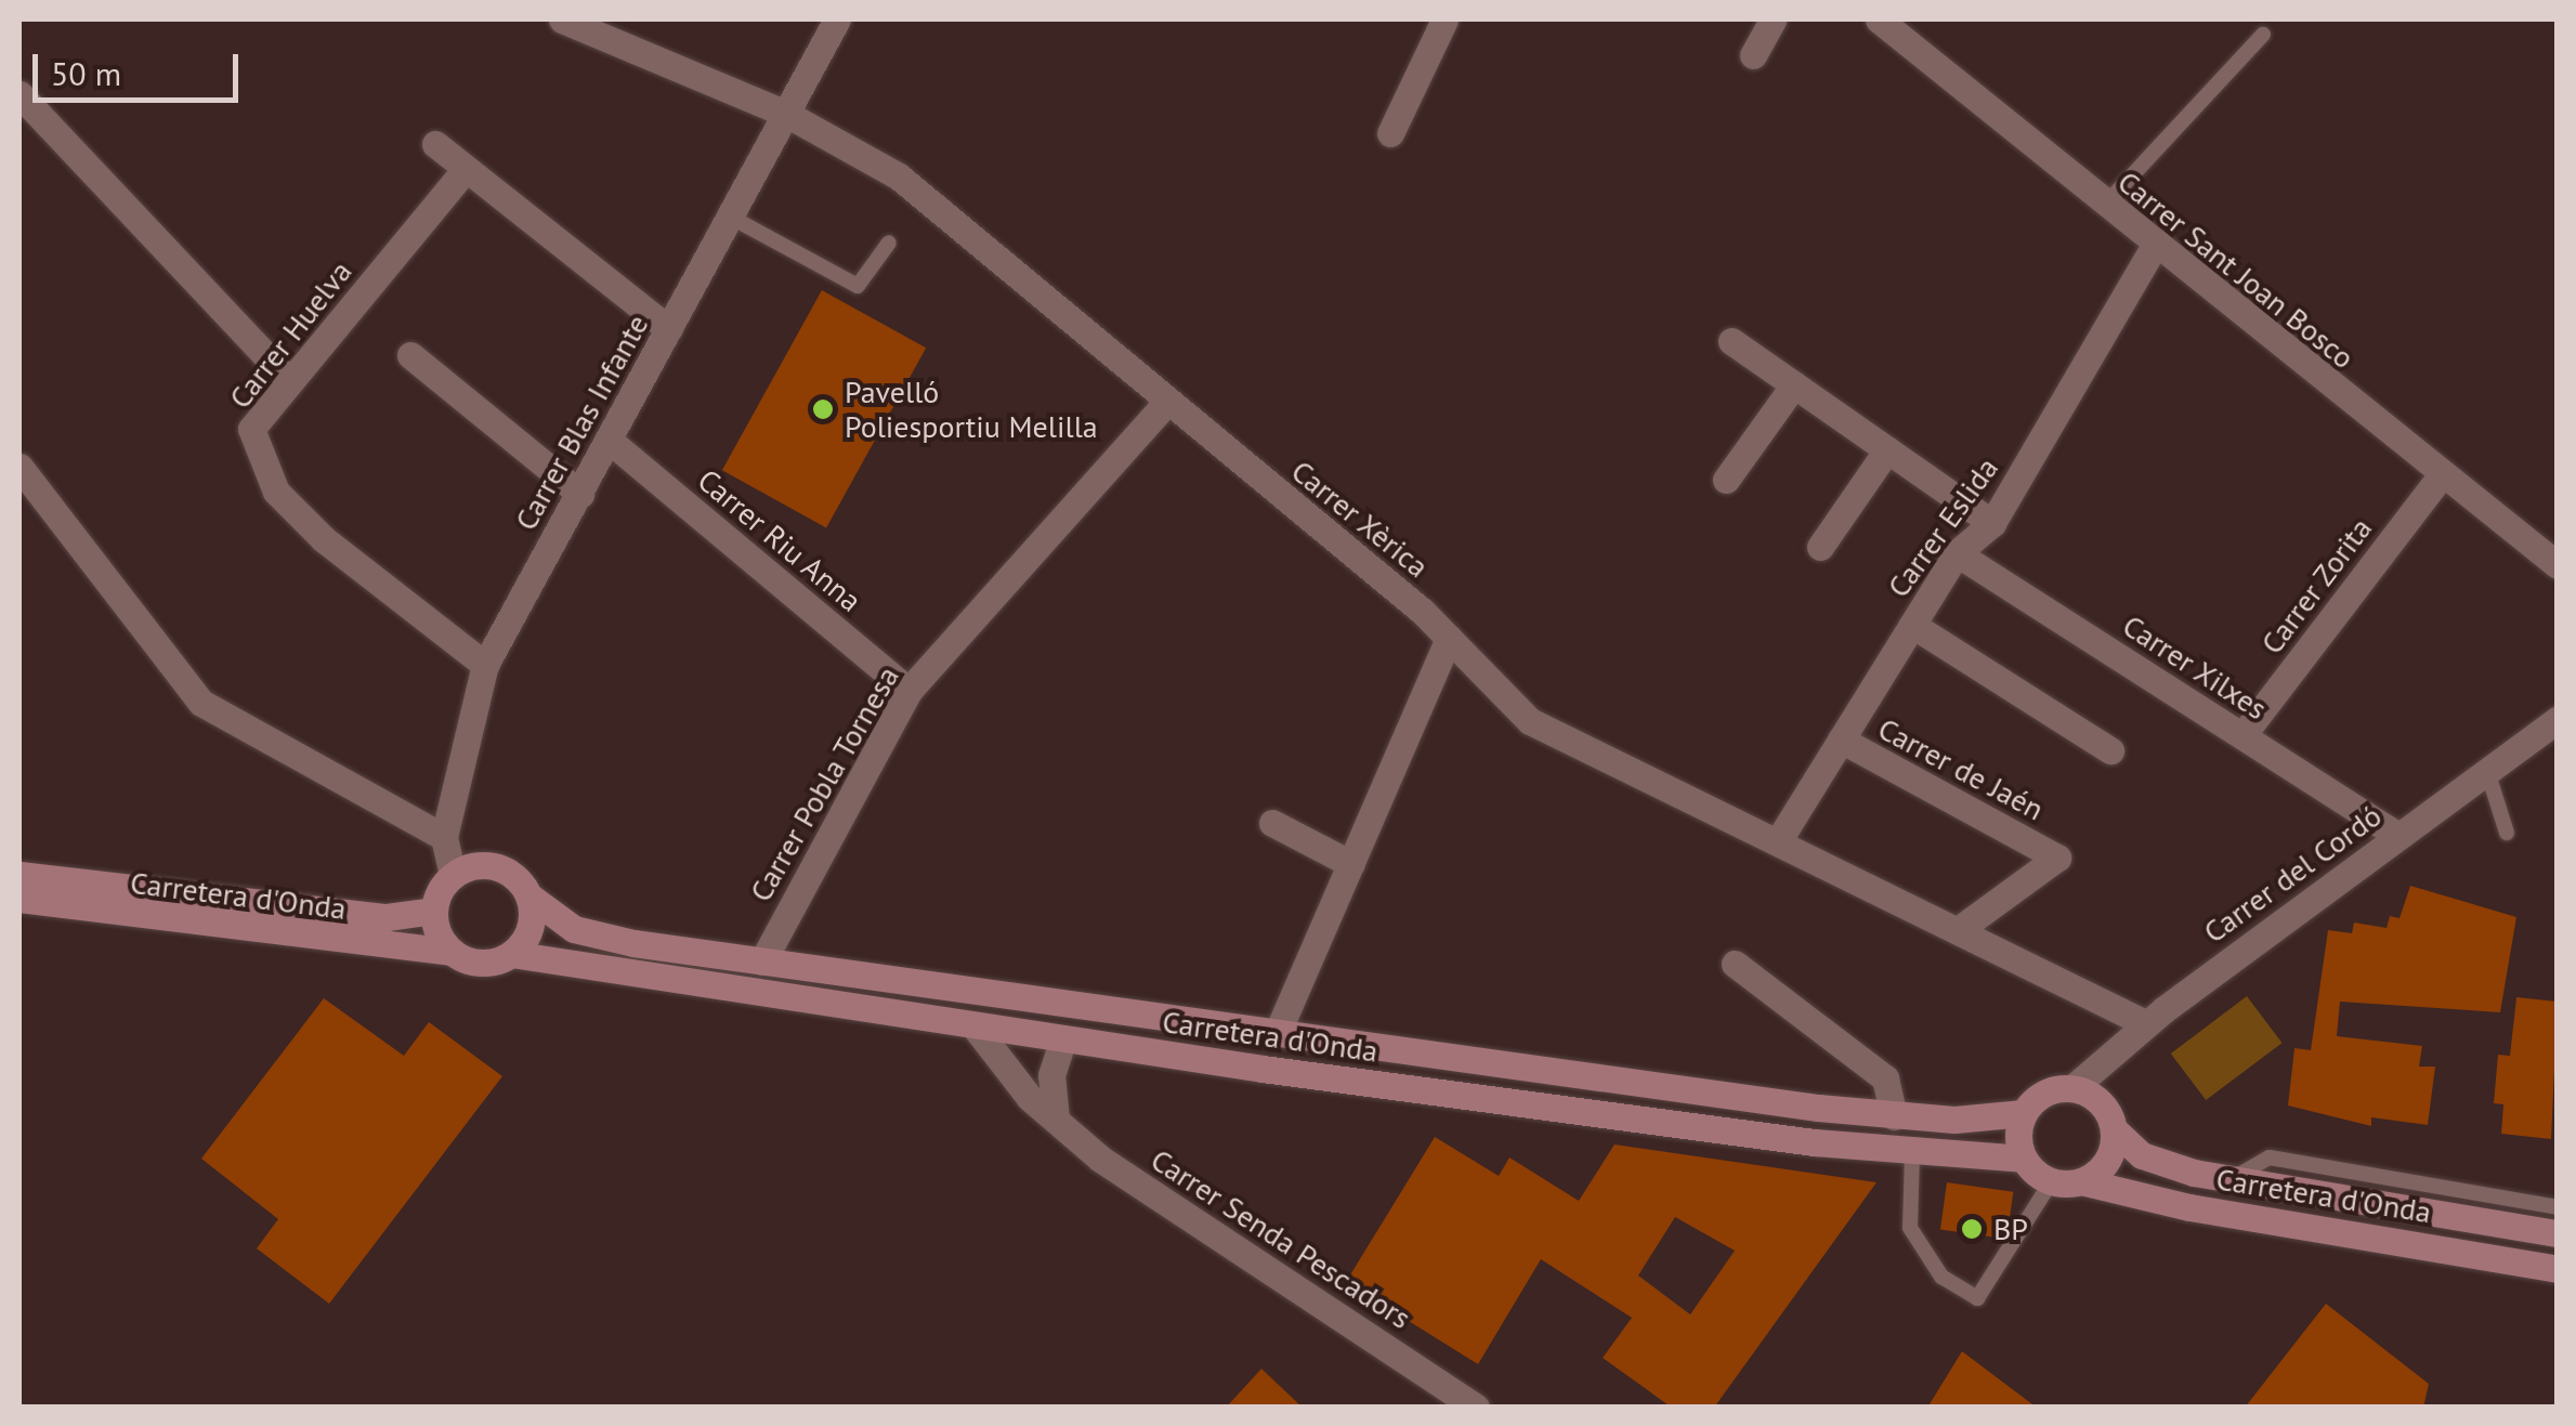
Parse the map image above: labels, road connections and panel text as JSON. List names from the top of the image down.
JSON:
{
  "streets": {
    "main road": ["Carretera d'Onda"],
    "street": [
      "Carrer Sant Joan Bosco",
      "Carrer Huelva",
      "Carrer Blas Infante",
      "Carrer Xèrica",
      "Carrer Eslida",
      "Carrer Riu Anna",
      "Carrer Zorita",
      "Carrer Xilxes",
      "Carrer de Jaén",
      "Carrer Pobla Tornesa",
      "Carrer del Cordó",
      "Carrer Senda Pescadors"
    ]
  },
  "crossings": [
    ["Carrer Sant Joan Bosco", "Carrer Eslida"],
    ["Carrer Sant Joan Bosco", "Carrer Zorita"],
    ["Carrer Huelva", "Carrer Blas Infante"],
    ["Carrer Blas Infante", "Carrer Xèrica"],
    ["Carrer Blas Infante", "Carrer Riu Anna"],
    ["Carrer Blas Infante", "Carretera d'Onda"],
    ["Carrer Xèrica", "Carrer Eslida"],
    ["Carrer Xèrica", "Carrer de Jaén"],
    ["Carrer Xèrica", "Carrer Pobla Tornesa"],
    ["Carrer Xèrica", "Carrer del Cordó"],
    ["Carrer Eslida", "Carrer Xilxes"],
    ["Carrer Eslida", "Carrer de Jaén"],
    ["Carrer Riu Anna", "Carrer Pobla Tornesa"],
    ["Carrer Zorita", "Carrer Xilxes"],
    ["Carrer Xilxes", "Carrer del Cordó"],
    ["Carrer Pobla Tornesa", "Carretera d'Onda"],
    ["Carrer del Cordó", "Carretera d'Onda"],
    ["Carretera d'Onda", "Carrer Senda Pescadors"]
  ],
  "places": ["Pavelló Poliesportiu Melilla", "BP"],
  "scale_bar": "50 m"
}
